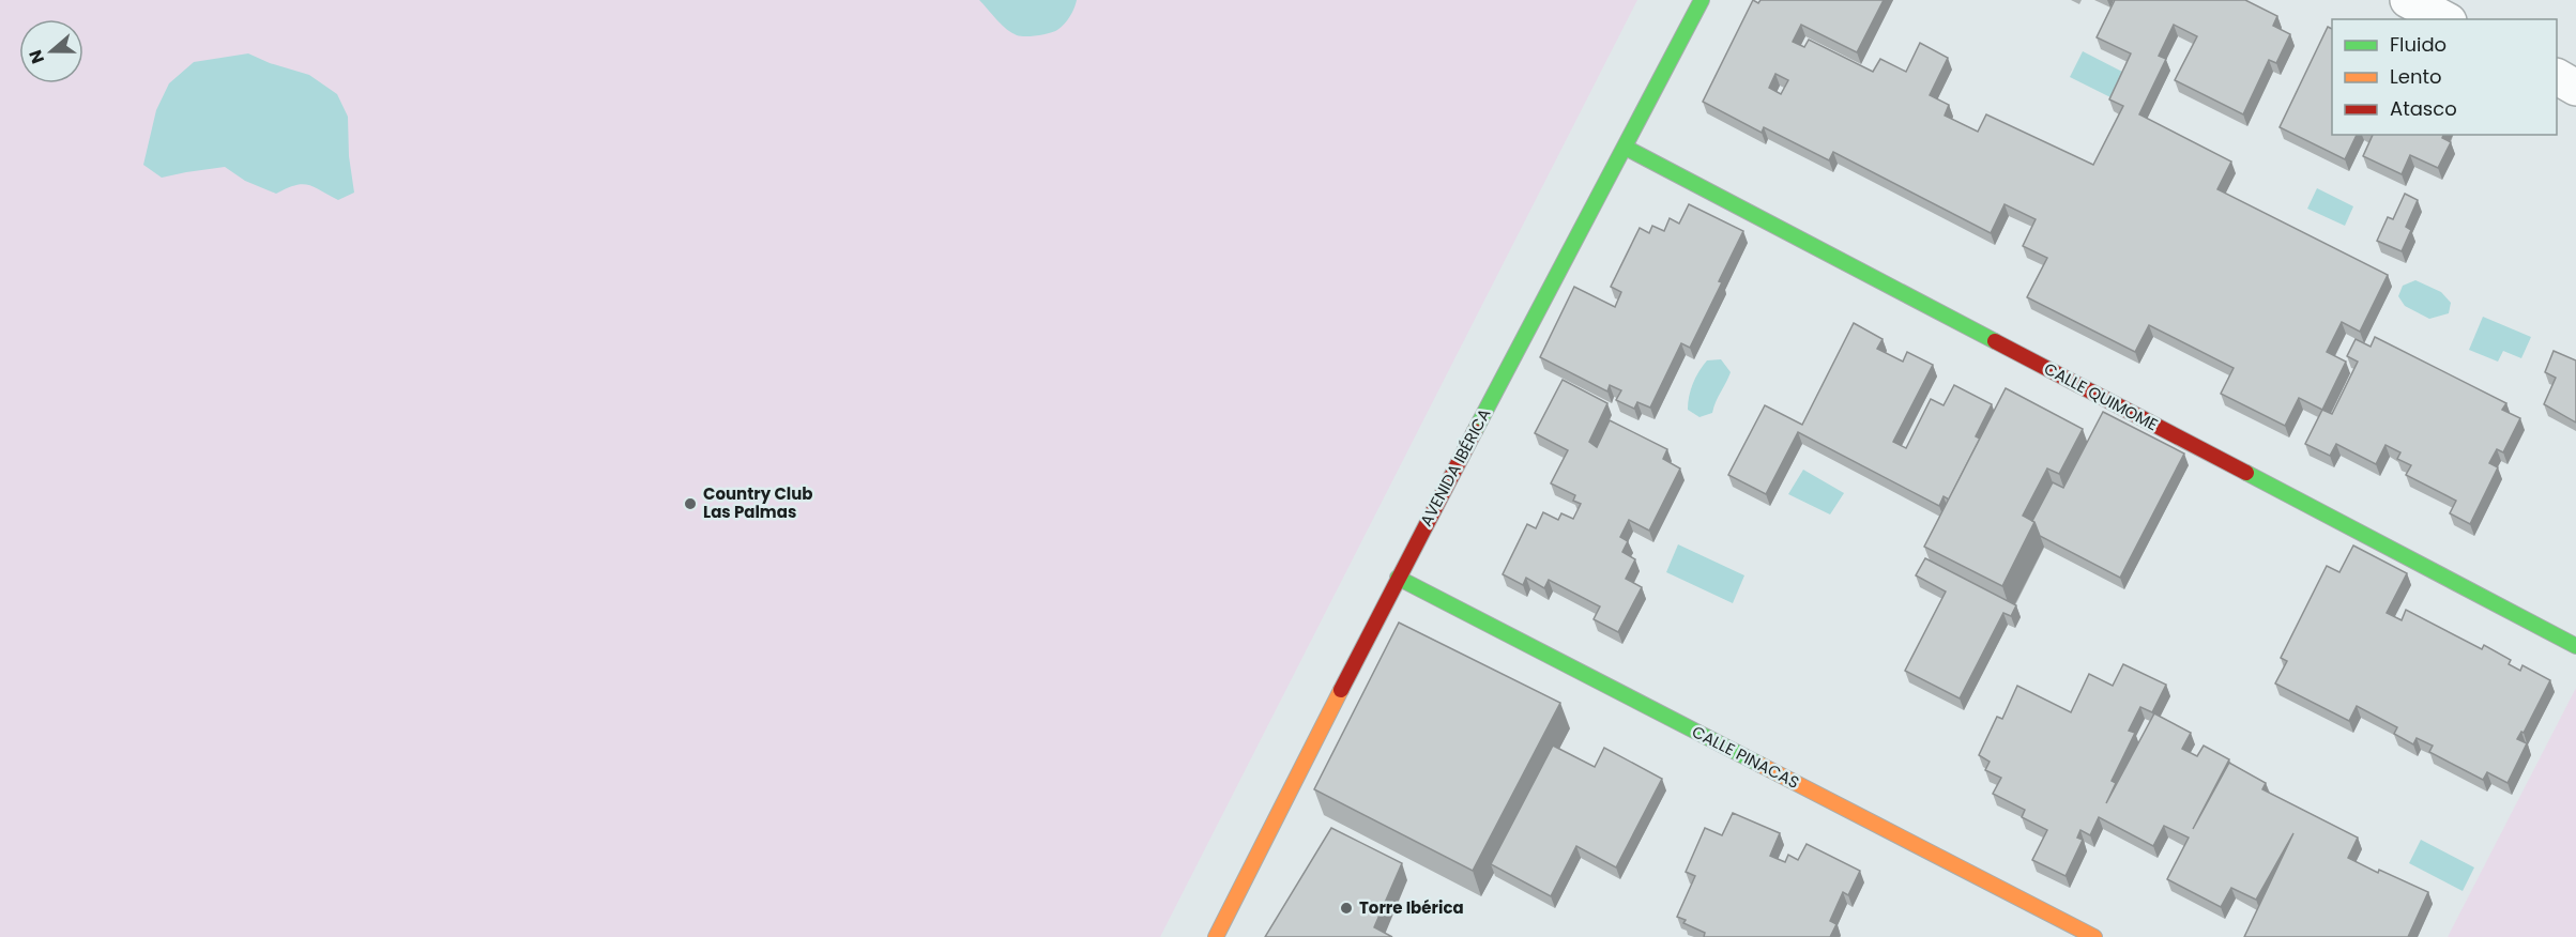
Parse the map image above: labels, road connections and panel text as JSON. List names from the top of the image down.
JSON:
{
  "streets": {
    "street": ["CALLE QUIMOME", "AVENIDA IBÉRICA", "CALLE PINACAS"]
  },
  "crossings": [
    ["CALLE QUIMOME", "AVENIDA IBÉRICA"],
    ["AVENIDA IBÉRICA", "CALLE PINACAS"]
  ],
  "places": ["Country Club Las Palmas", "Torre Ibérica"],
  "legend": ["Fluido", "Lento", "Atasco"],
  "north": "left"
}
